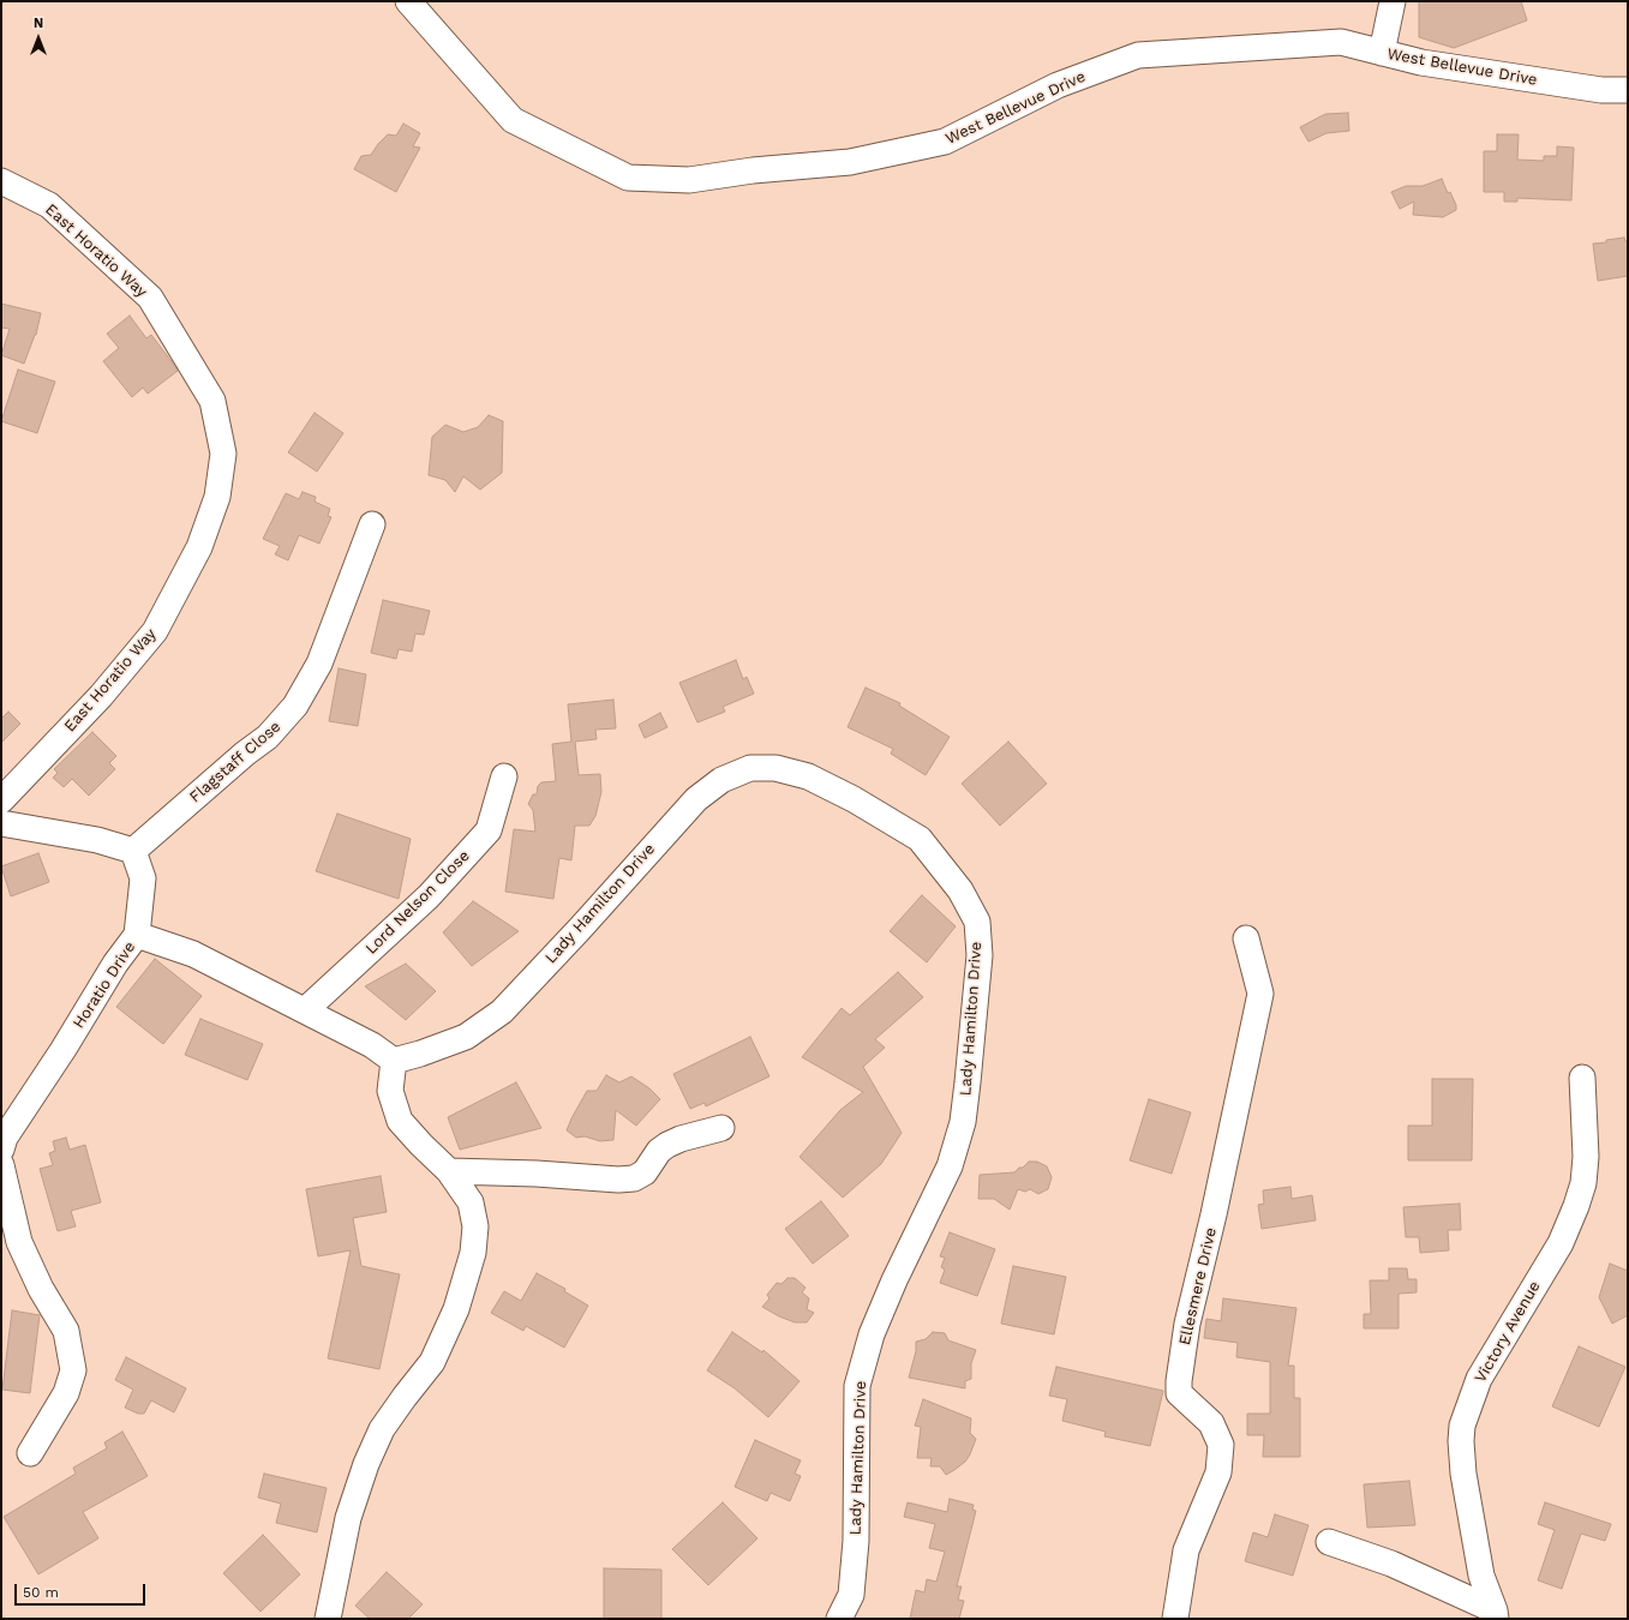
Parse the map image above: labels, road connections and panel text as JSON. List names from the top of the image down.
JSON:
{
  "streets": {
    "street": [
      "West Bellevue Drive",
      "East Horatio Way",
      "Flagstaff Close",
      "Lord Nelson Close",
      "Lady Hamilton Drive",
      "Horatio Drive",
      "Ellesmere Drive",
      "Victory Avenue"
    ]
  },
  "crossings": [
    ["Flagstaff Close", "Horatio Drive"]
  ],
  "scale_bar": "50 m",
  "north": "top"
}
